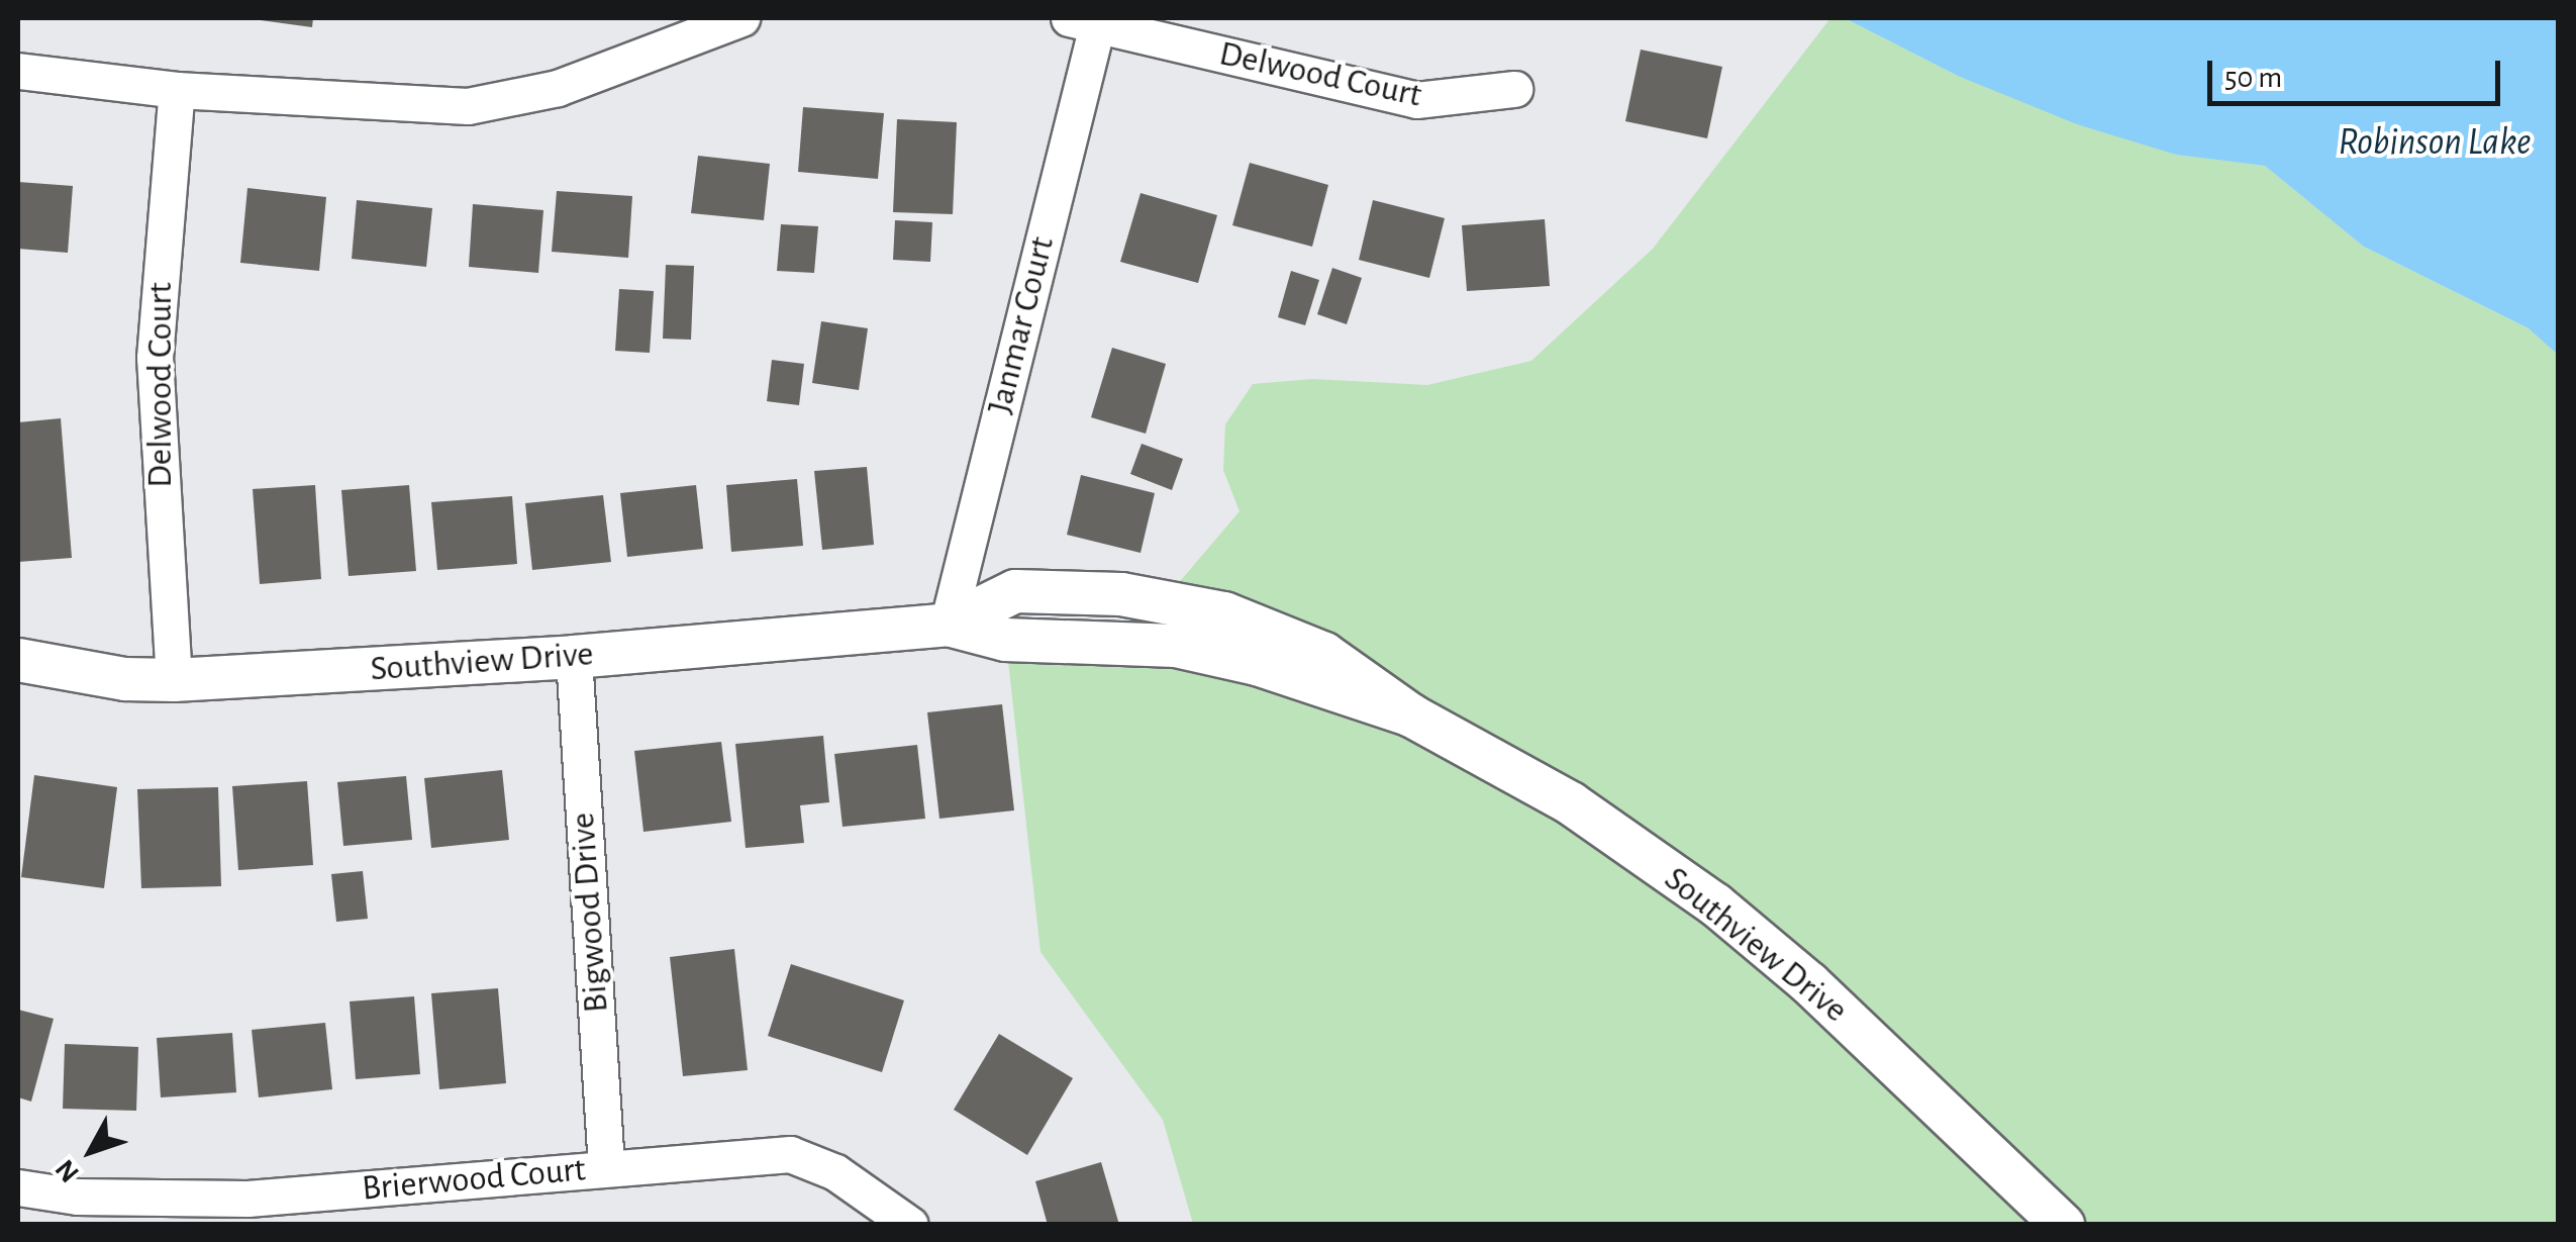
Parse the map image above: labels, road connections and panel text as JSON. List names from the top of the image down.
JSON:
{
  "streets": {
    "street": [
      "Delwood Court",
      "Janmar Court",
      "Southview Drive",
      "Bigwood Drive",
      "Brierwood Court"
    ]
  },
  "crossings": [
    ["Delwood Court", "Janmar Court"],
    ["Delwood Court", "Southview Drive"],
    ["Janmar Court", "Southview Drive"],
    ["Southview Drive", "Bigwood Drive"],
    ["Bigwood Drive", "Brierwood Court"]
  ],
  "water": ["Robinson Lake"],
  "scale_bar": "50 m",
  "north": "bottom left"
}
